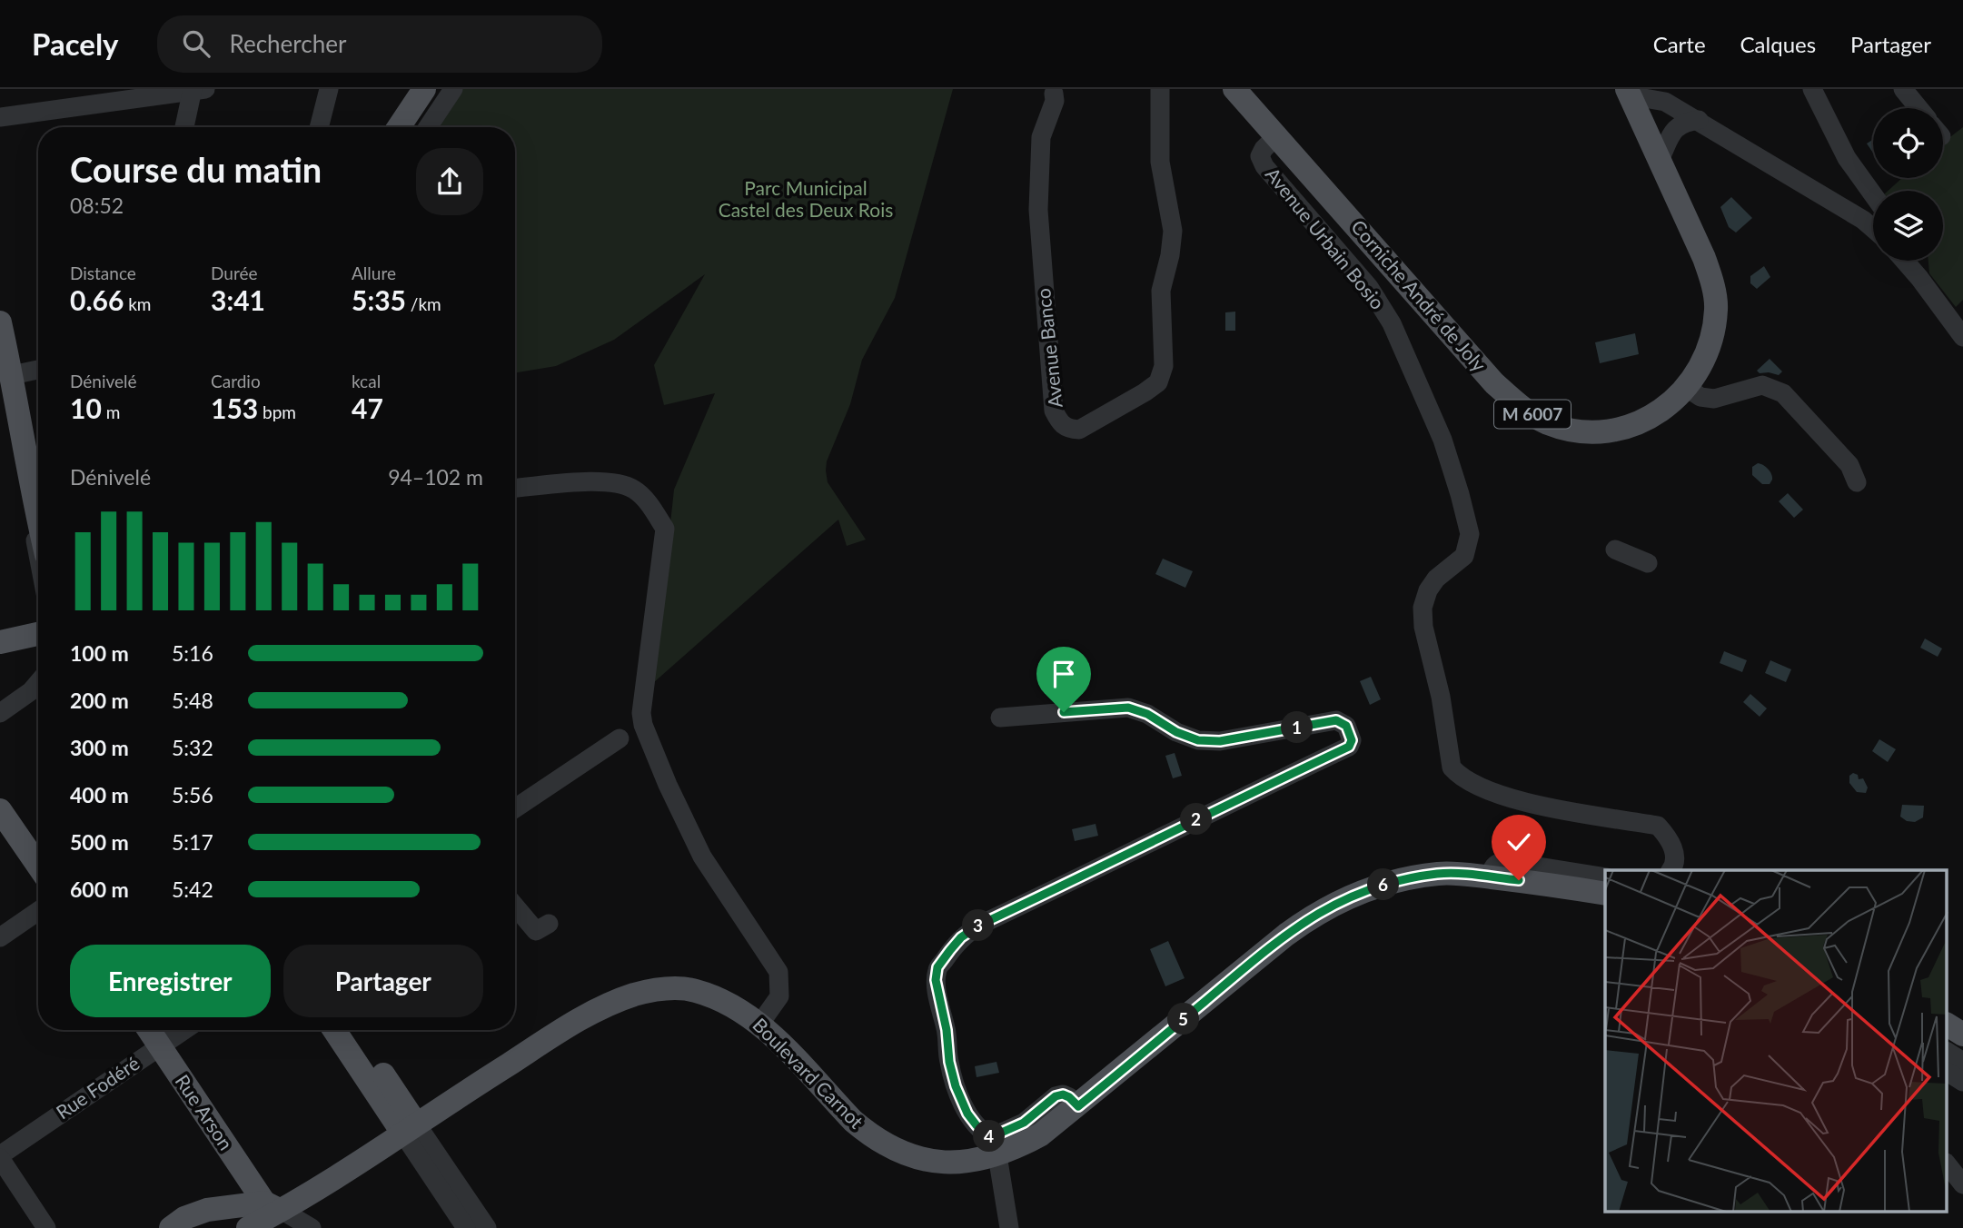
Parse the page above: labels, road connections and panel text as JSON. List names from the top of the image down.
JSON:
{
  "streets": {
    "main road": [
      "Corniche André de Joly",
      "M 6007",
      "Boulevard Carnot",
      "Rue Arson"
    ],
    "street": ["Avenue Urbain Bosio", "Avenue Banco", "Rue Fodéré"]
  },
  "crossings": [
    ["Avenue Urbain Bosio", "Corniche André de Joly"],
    ["Boulevard Carnot", "Rue Arson"],
    ["Rue Fodéré", "Rue Arson"]
  ],
  "parks": ["Parc Municipal Castel des Deux Rois"],
  "page": {
    "header": "Pacely",
    "search": "Rechercher",
    "nav": ["Carte", "Calques", "Partager"],
    "heading": ["Course du matin", "08:52"],
    "stats": [
      ["Distance", "0.66 km"],
      ["Durée", "3:41"],
      ["Allure", "5:35 /km"],
      ["Dénivelé", "10 m"],
      ["Cardio", "153 bpm"],
      ["kcal", "47"]
    ],
    "chart": ["Dénivelé", "94–102 m"],
    "list": [
      {
        "name": "100 m",
        "note": "5:16"
      },
      {
        "name": "200 m",
        "note": "5:48"
      },
      {
        "name": "300 m",
        "note": "5:32"
      },
      {
        "name": "400 m",
        "note": "5:56"
      },
      {
        "name": "500 m",
        "note": "5:17"
      },
      {
        "name": "600 m",
        "note": "5:42"
      }
    ],
    "pins": [
      "1",
      "2",
      "6",
      "3",
      "5",
      "4"
    ],
    "buttons": ["Enregistrer", "Partager"]
  }
}
